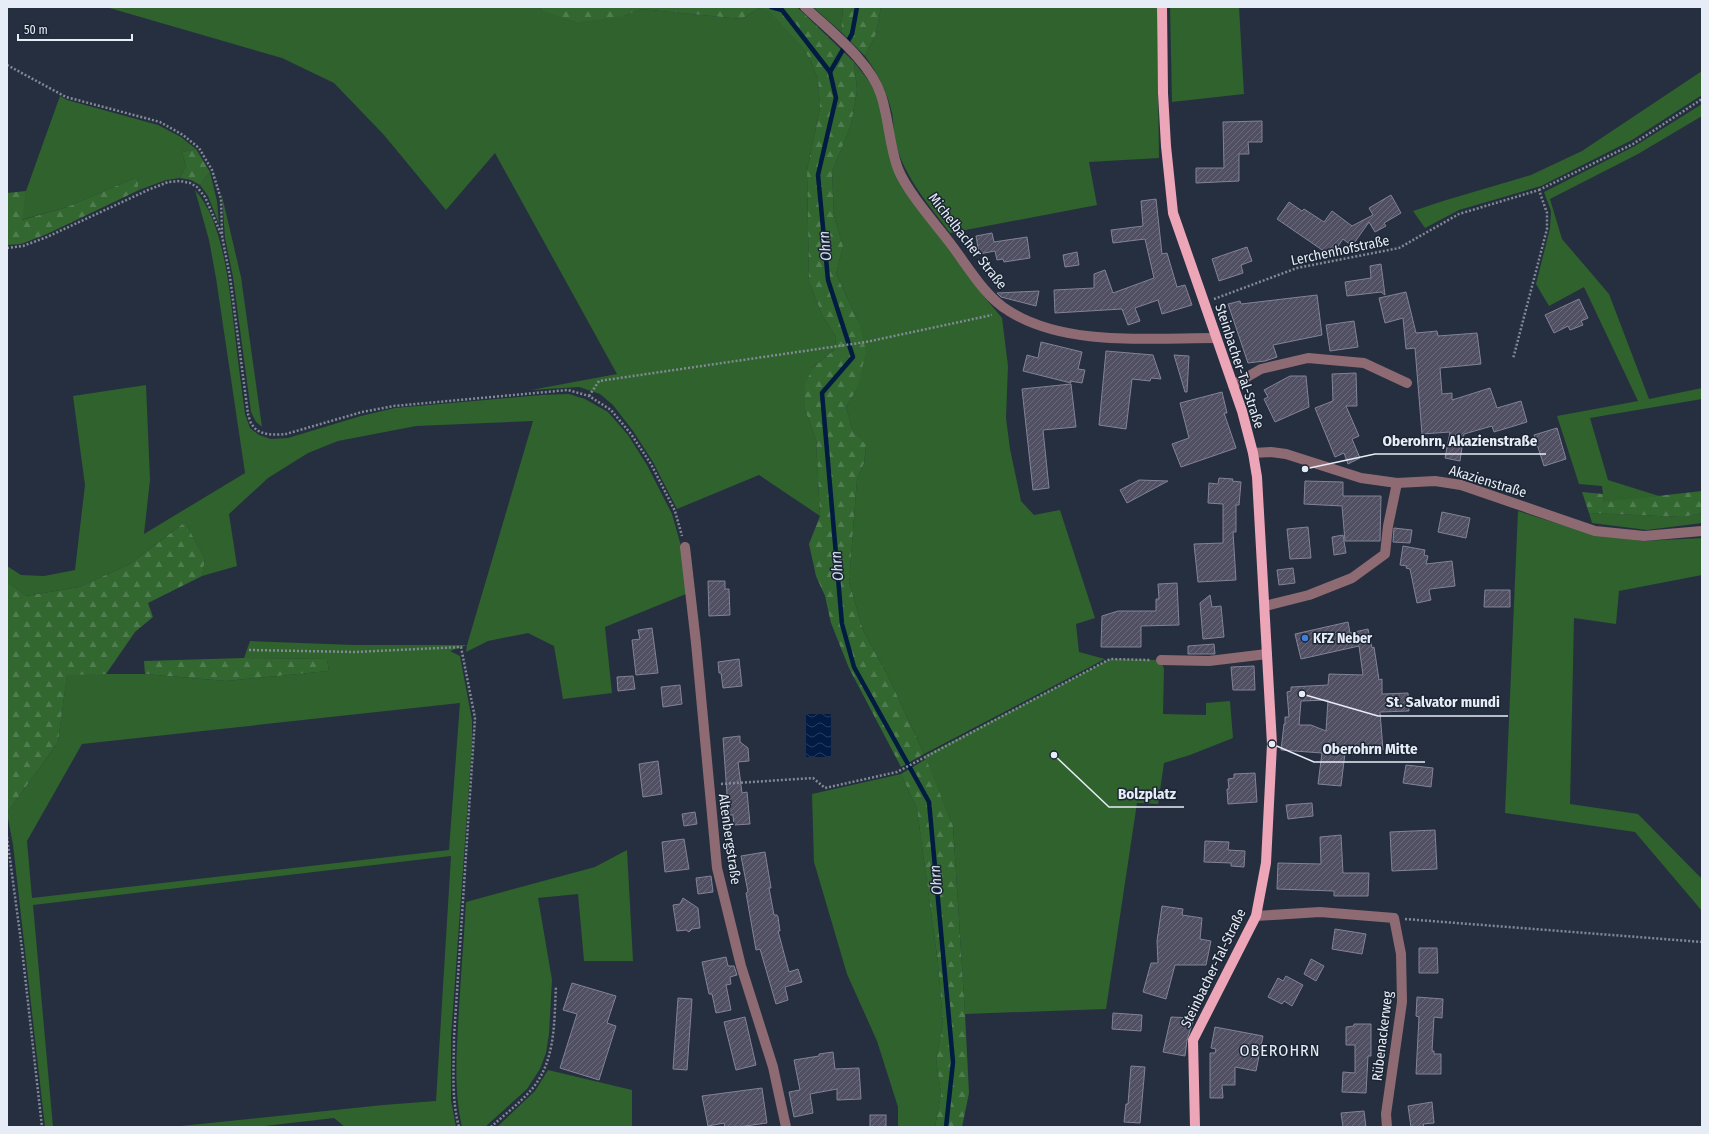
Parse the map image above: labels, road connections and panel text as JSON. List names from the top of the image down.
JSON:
{
  "streets": {
    "main road": ["Steinbacher-Tal-Straße"],
    "street": [
      "Michelbacher Straße",
      "Akazienstraße",
      "Altenbergstraße",
      "Rübenackerweg"
    ],
    "path": ["Lerchenhofstraße"]
  },
  "crossings": [
    ["Michelbacher Straße", "Steinbacher-Tal-Straße"],
    ["Lerchenhofstraße", "Steinbacher-Tal-Straße"],
    ["Steinbacher-Tal-Straße", "Akazienstraße"]
  ],
  "districts": ["OBEROHRN"],
  "water": ["Ohrn"],
  "places": [
    "Oberohrn, Akazienstraße",
    "KFZ Neber",
    "St. Salvator mundi",
    "Oberohrn Mitte",
    "Bolzplatz"
  ],
  "scale_bar": "50 m"
}
